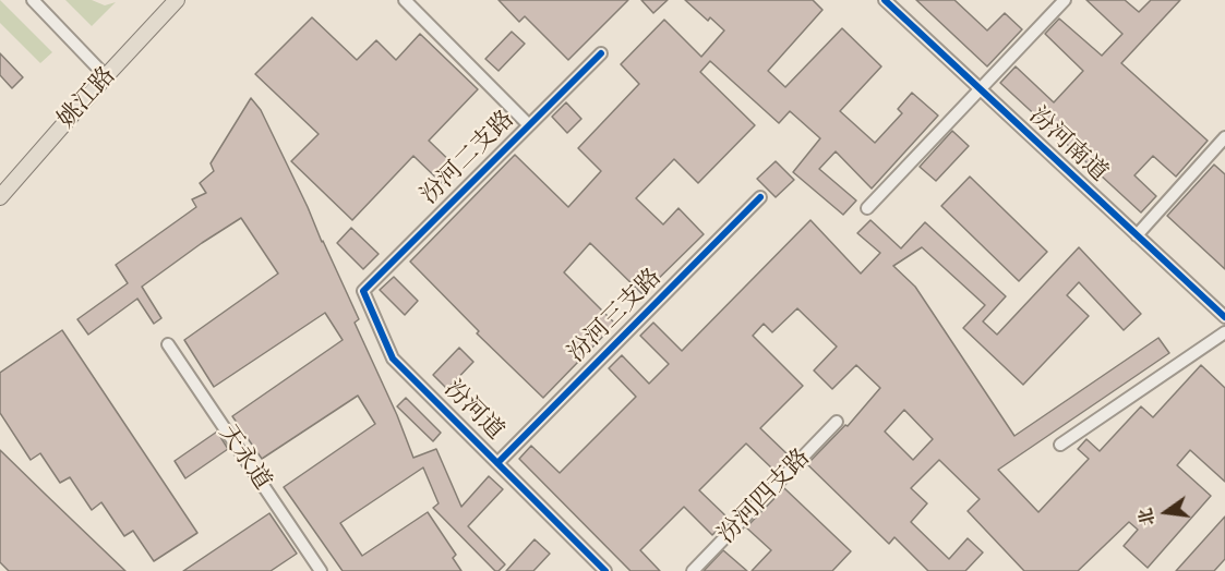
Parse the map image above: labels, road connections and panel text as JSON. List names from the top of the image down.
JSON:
{
  "streets": {
    "main road": ["姚江路"],
    "street": [
      "汾河南道",
      "汾河二支路",
      "汾河三支路",
      "汾河道",
      "天永道",
      "汾河四支路"
    ]
  },
  "crossings": [
    ["汾河二支路", "汾河道"],
    ["汾河三支路", "汾河道"]
  ],
  "north": "left"
}
